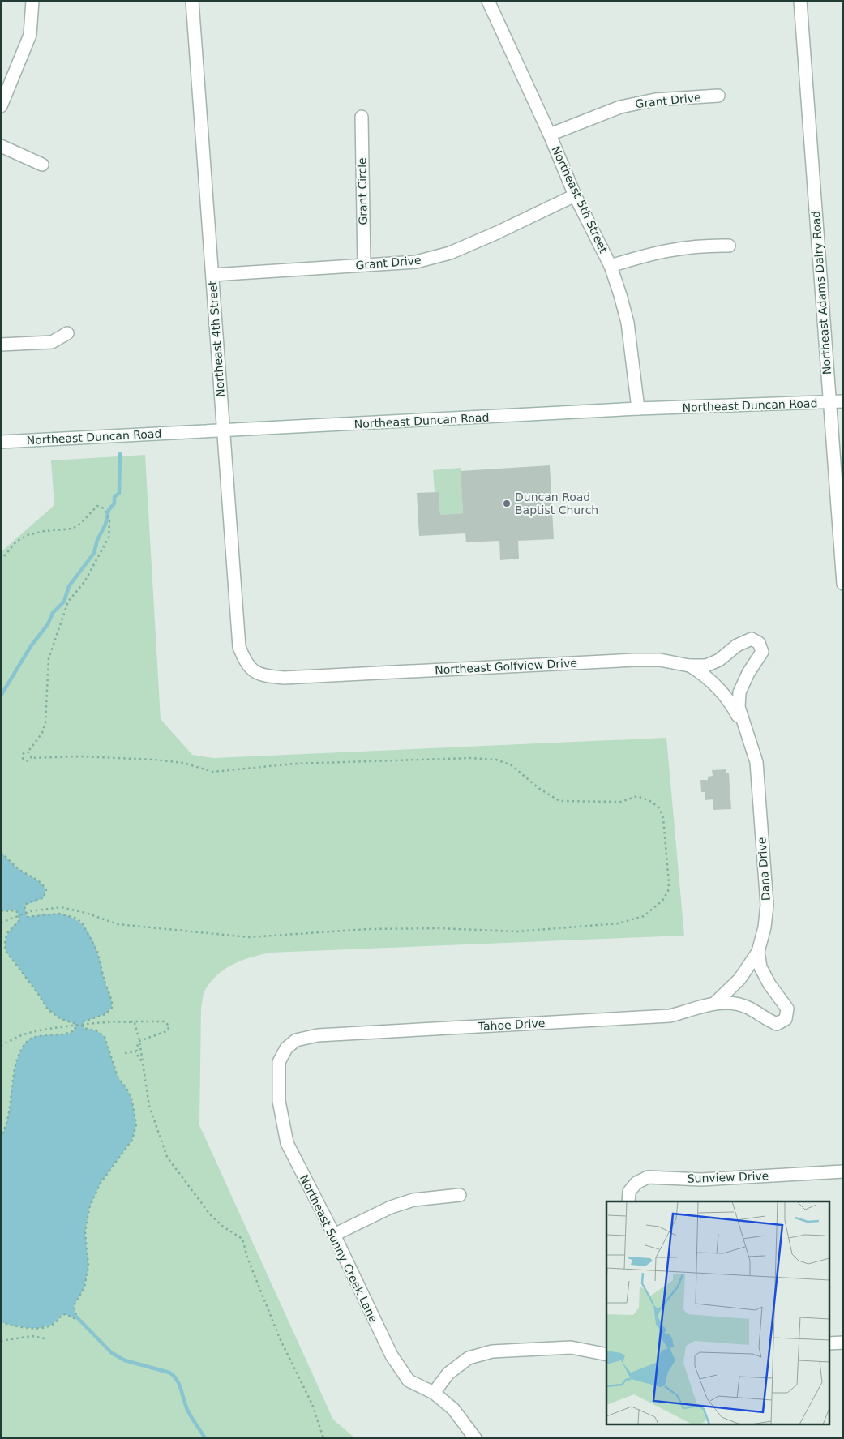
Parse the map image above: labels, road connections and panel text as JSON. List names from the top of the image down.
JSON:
{
  "streets": {
    "street": [
      "Grant Drive",
      "Grant Circle",
      "Northeast 5th Street",
      "Northeast Adams Dairy Road",
      "Northeast 4th Street",
      "Northeast Duncan Road",
      "Northeast Golfview Drive",
      "Dana Drive",
      "Tahoe Drive",
      "Sunview Drive",
      "Northeast Sunny Creek Lane"
    ]
  },
  "crossings": [
    ["Grant Drive", "Grant Circle"],
    ["Grant Drive", "Northeast 5th Street"],
    ["Grant Drive", "Northeast 4th Street"],
    ["Northeast 5th Street", "Northeast Duncan Road"],
    ["Northeast Adams Dairy Road", "Northeast Duncan Road"],
    ["Northeast 4th Street", "Northeast Duncan Road"],
    ["Northeast 4th Street", "Northeast Golfview Drive"],
    ["Northeast Golfview Drive", "Dana Drive"],
    ["Dana Drive", "Tahoe Drive"],
    ["Tahoe Drive", "Northeast Sunny Creek Lane"]
  ],
  "places": ["Duncan Road Baptist Church"]
}
